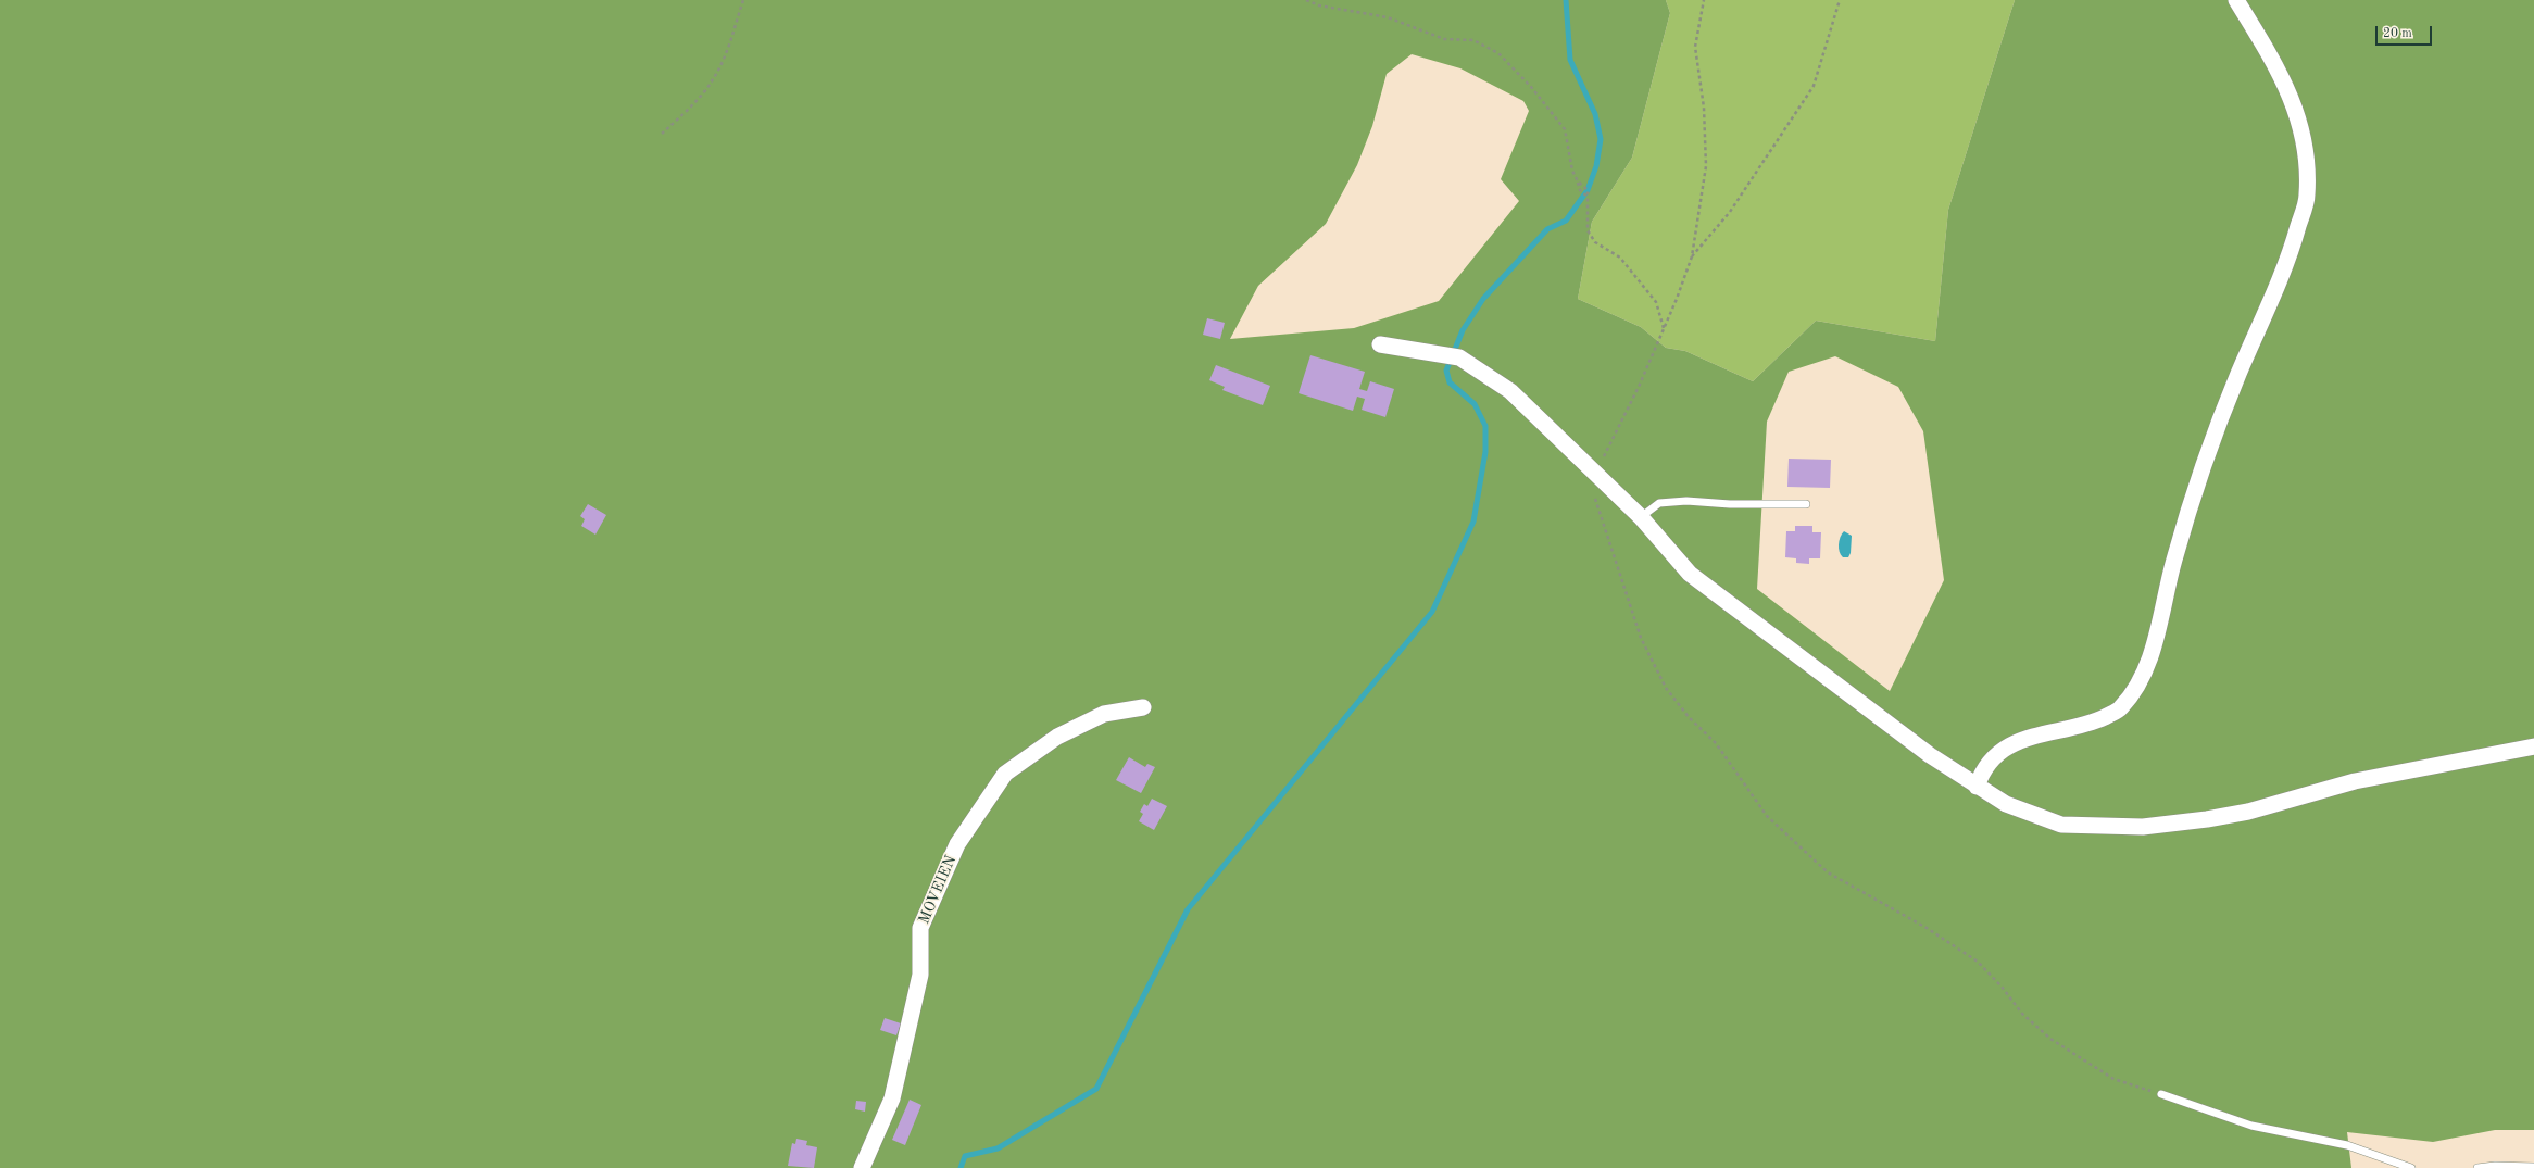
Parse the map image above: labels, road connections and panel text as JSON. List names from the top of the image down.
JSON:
{
  "streets": {
    "street": ["MOVEIEN"]
  },
  "scale_bar": "20 m"
}
